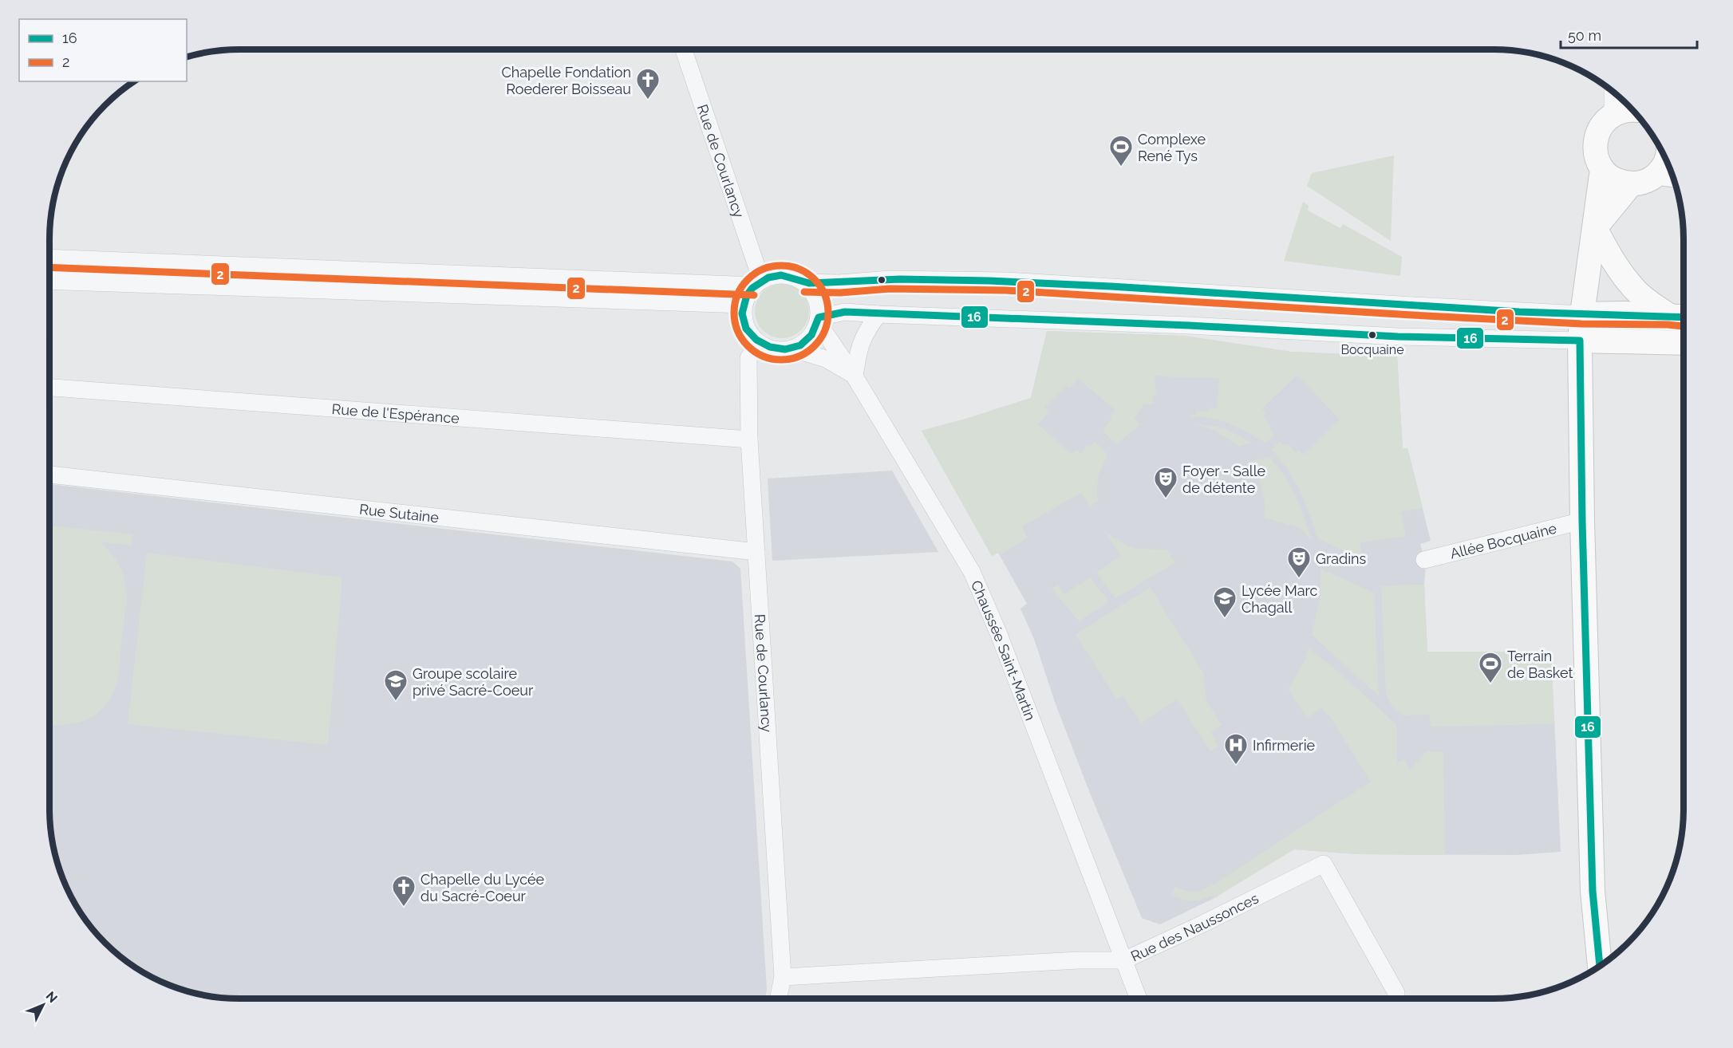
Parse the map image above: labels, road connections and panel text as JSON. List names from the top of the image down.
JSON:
{
  "streets": {
    "street": [
      "Rue de Courlancy",
      "Rue de l'Espérance",
      "Rue Sutaine",
      "Allée Bocquaine",
      "Chaussée Saint-Martin",
      "Rue des Naussonces"
    ]
  },
  "crossings": [
    ["Rue de Courlancy", "Rue de l'Espérance"],
    ["Rue de Courlancy", "Rue Sutaine"],
    ["Rue de Courlancy", "Chaussée Saint-Martin"],
    ["Rue de Courlancy", "Rue des Naussonces"],
    ["Chaussée Saint-Martin", "Rue des Naussonces"]
  ],
  "places": {
    "church": ["Chapelle Fondation Roederer Boisseau", "Chapelle du Lycée du Sacré-Coeur"],
    "sports": ["Complexe René Tys", "Terrain de Basket"],
    "other": ["Bocquaine"],
    "theatre": ["Foyer - Salle de détente", "Gradins"],
    "school or university": ["Lycée Marc Chagall", "Groupe scolaire privé Sacré-Coeur"],
    "hospital": ["Infirmerie"]
  },
  "lines": ["transit line 2", "transit line 16"],
  "legend": ["16", "2"],
  "scale_bar": "50 m",
  "north": "top right"
}
